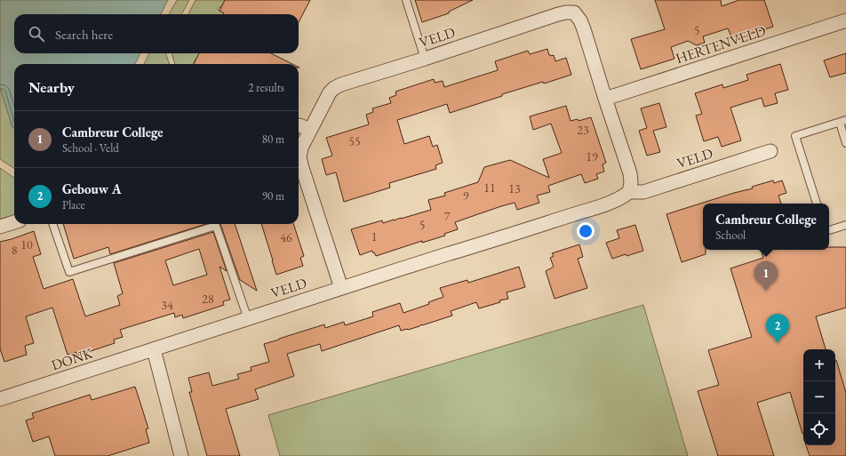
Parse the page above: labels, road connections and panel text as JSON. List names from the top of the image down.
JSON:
{
  "streets": {
    "street": ["VELD", "HERTENVELD", "DONK"]
  },
  "crossings": [
    ["VELD", "HERTENVELD"],
    ["VELD", "DONK"]
  ],
  "house_numbers": [
    "5",
    "23",
    "55",
    "19",
    "11",
    "13",
    "9",
    "7",
    "5",
    "1",
    "46",
    "10",
    "8",
    "28",
    "34"
  ],
  "page": {
    "search": "Search here",
    "heading": ["Nearby", "2 results"],
    "list": [
      {
        "mark": "1",
        "name": "Cambreur College",
        "note": "School · Veld",
        "value": "80 m"
      },
      {
        "mark": "2",
        "name": "Gebouw A",
        "note": "Place",
        "value": "90 m"
      }
    ],
    "popup": ["Cambreur College", "School"],
    "pins": ["1", "2"],
    "map_buttons": ["+", "−"]
  }
}
